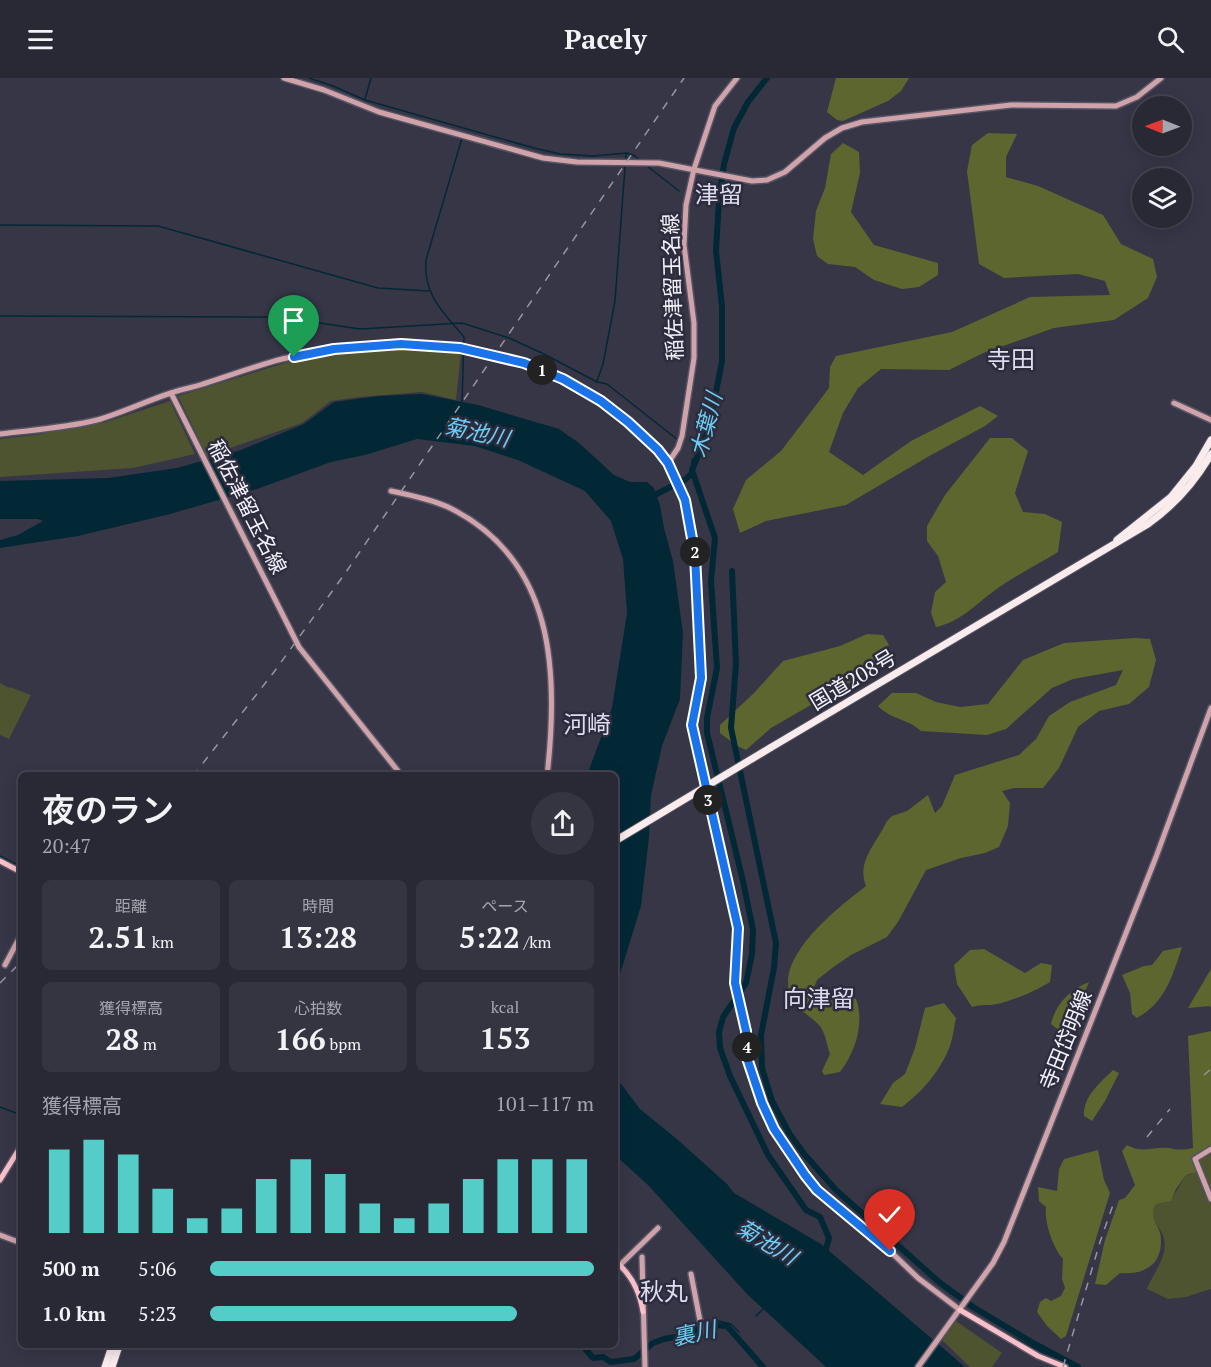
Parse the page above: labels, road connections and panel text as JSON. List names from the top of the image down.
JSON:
{
  "streets": {
    "highway": ["国道208号"],
    "main road": ["稲佐津留玉名線", "寺田岱明線"]
  },
  "districts": [
    "津留",
    "寺田",
    "河崎",
    "向津留",
    "秋丸"
  ],
  "water": ["木葉川", "菊池川", "裏川"],
  "north": "left",
  "page": {
    "header": "Pacely",
    "pins": [
      "1",
      "2",
      "3",
      "4"
    ],
    "heading": ["夜のラン", "20:47"],
    "stats": [
      ["距離", "2.51 km"],
      ["時間", "13:28"],
      ["ペース", "5:22 /km"],
      ["獲得標高", "28 m"],
      ["心拍数", "166 bpm"],
      ["kcal", "153"]
    ],
    "chart": ["獲得標高", "101–117 m"],
    "list": [
      {
        "name": "500 m",
        "note": "5:06"
      },
      {
        "name": "1.0 km",
        "note": "5:23"
      }
    ]
  }
}
